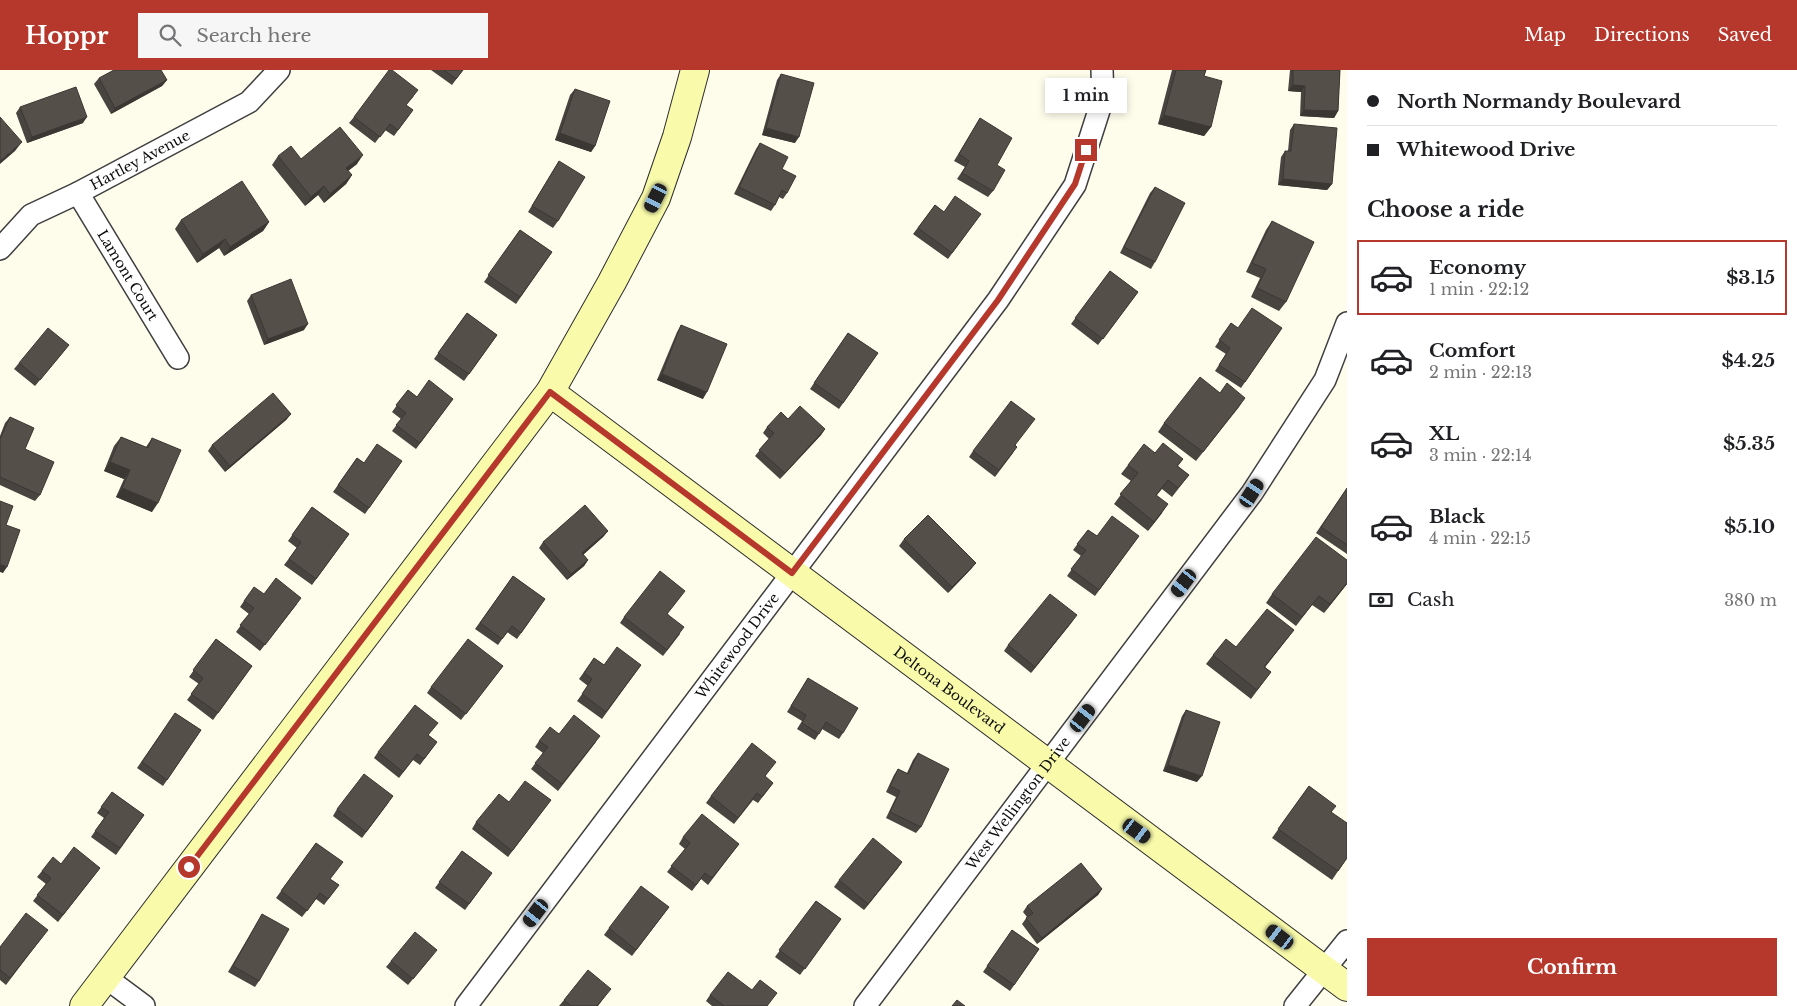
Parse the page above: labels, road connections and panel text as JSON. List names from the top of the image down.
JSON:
{
  "streets": {
    "street": [
      "Hartley Avenue",
      "Lamont Court",
      "Whitewood Drive",
      "Deltona Boulevard",
      "West Wellington Drive"
    ]
  },
  "crossings": [
    ["Hartley Avenue", "Lamont Court"],
    ["Whitewood Drive", "Deltona Boulevard"],
    ["Deltona Boulevard", "West Wellington Drive"]
  ],
  "page": {
    "header": "Hoppr",
    "search": "Search here",
    "nav": ["Map", "Directions", "Saved"],
    "banner": ["North Normandy Boulevard", "Whitewood Drive"],
    "bubble": "1 min",
    "heading": "Choose a ride",
    "list": [
      {
        "name": "Economy",
        "note": "1 min · 22:12",
        "value": "$3.15"
      },
      {
        "name": "Comfort",
        "note": "2 min · 22:13",
        "value": "$4.25"
      },
      {
        "name": "XL",
        "note": "3 min · 22:14",
        "value": "$5.35"
      },
      {
        "name": "Black",
        "note": "4 min · 22:15",
        "value": "$5.10"
      }
    ],
    "pay": ["Cash", "380 m"],
    "buttons": "Confirm"
  }
}
